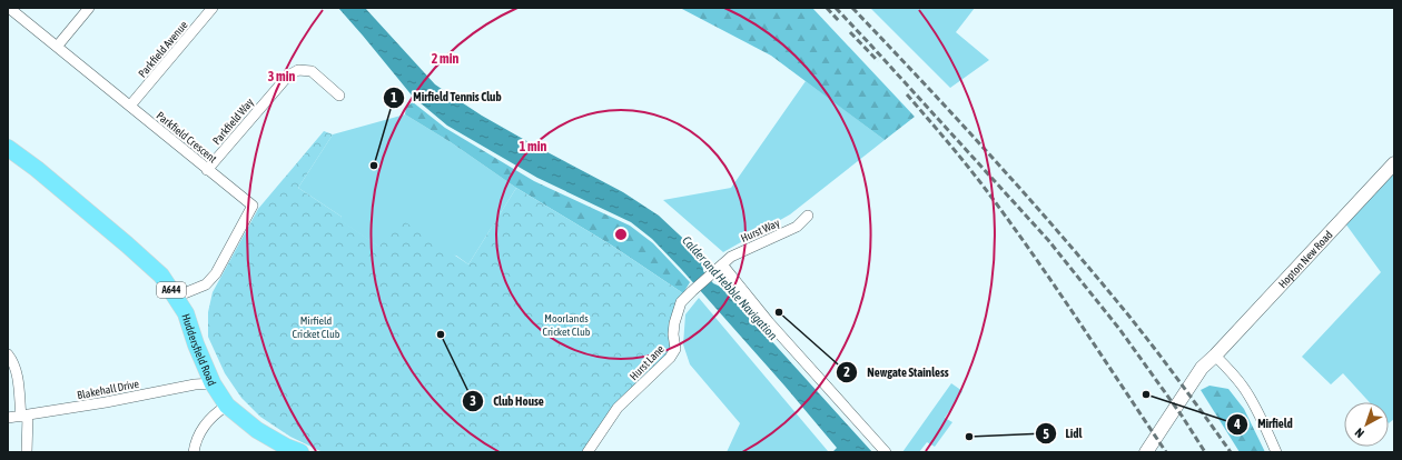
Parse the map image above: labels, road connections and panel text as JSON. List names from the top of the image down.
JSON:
{
  "streets": {
    "highway": ["A644", "Huddersfield Road"],
    "street": [
      "Parkfield Avenue",
      "Parkfield Way",
      "Parkfield Crescent",
      "Hurst Way",
      "Hopton New Road",
      "Hurst Lane",
      "Blakehall Drive"
    ]
  },
  "crossings": [
    ["Parkfield Avenue", "Parkfield Crescent"],
    ["Parkfield Way", "Parkfield Crescent"],
    ["Parkfield Crescent", "Huddersfield Road"],
    ["Hurst Way", "Hurst Lane"],
    ["Huddersfield Road", "Blakehall Drive"]
  ],
  "water": ["Calder and Hebble Navigation"],
  "parks": ["Moorlands Cricket Club", "Mirfield Cricket Club"],
  "places": [
    "Mirfield Tennis Club",
    "Newgate Stainless",
    "Club House",
    "Mirfield",
    "Lidl"
  ],
  "north": "bottom left",
  "rings": ["2 min", "3 min", "1 min"]
}
